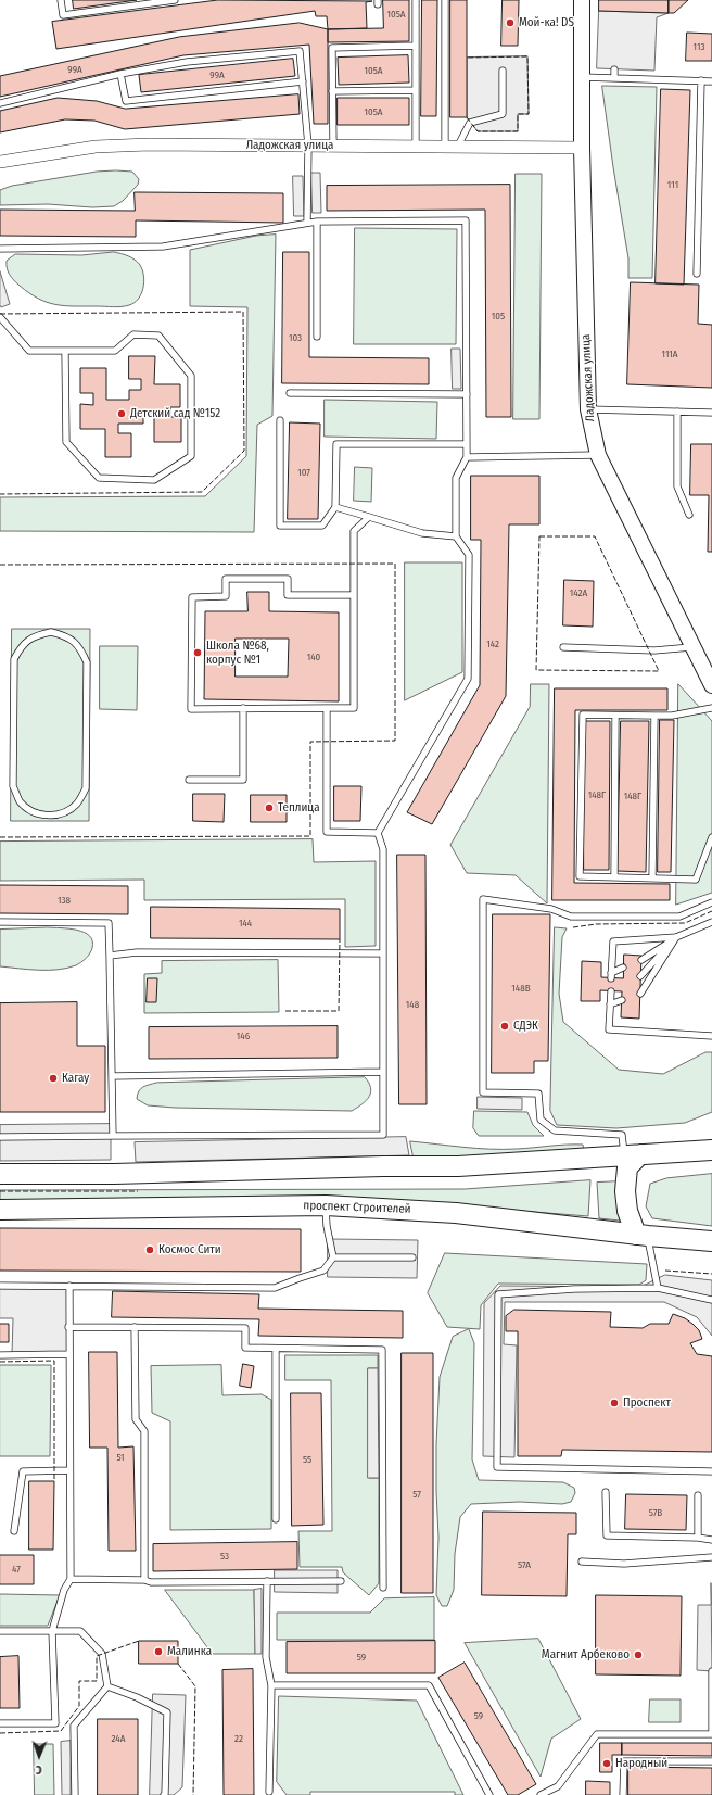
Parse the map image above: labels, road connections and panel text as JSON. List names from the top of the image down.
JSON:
{
  "streets": {
    "main road": ["проспект Строителей"],
    "street": ["Ладожская улица"]
  },
  "places": [
    "Мой-ка! DS",
    "Детский сад №152",
    "Школа №68, корпус №1",
    "Теплица",
    "СДЭК",
    "Кагау",
    "Космос Сити",
    "Проспект",
    "Малинка",
    "Магнит Арбеково",
    "Народный"
  ],
  "house_numbers": [
    "105А",
    "113",
    "99А",
    "105А",
    "99А",
    "105А",
    "111",
    "105",
    "103",
    "111А",
    "107",
    "142А",
    "142",
    "140",
    "148Г",
    "148Г",
    "138",
    "144",
    "148В",
    "148",
    "146",
    "51",
    "55",
    "57",
    "57В",
    "53",
    "57А",
    "47",
    "59",
    "59",
    "24А",
    "22"
  ],
  "north": "bottom"
}
